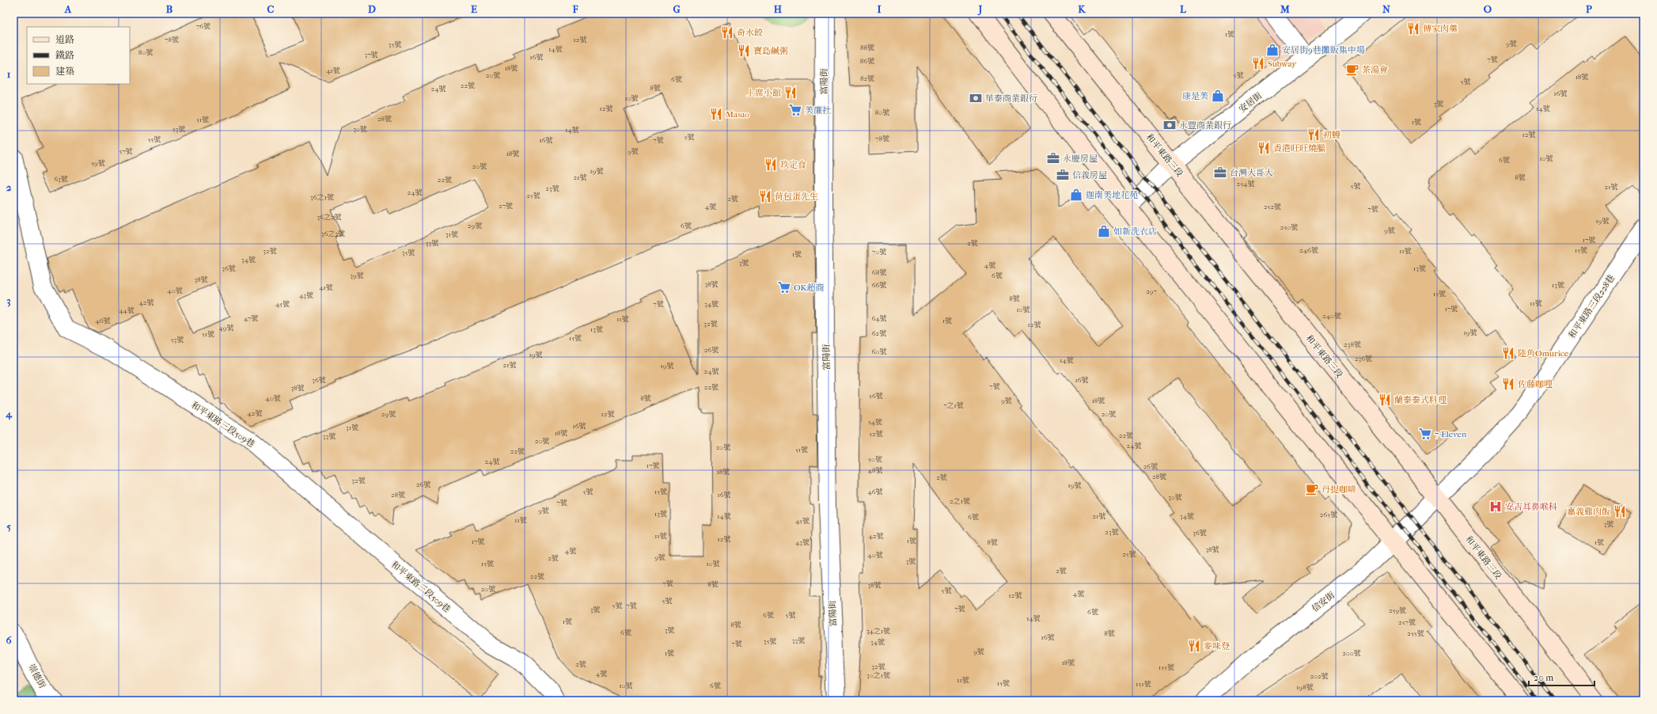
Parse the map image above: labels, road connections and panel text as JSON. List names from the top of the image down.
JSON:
{
  "streets": {
    "main road": ["和平東路三段"],
    "street": [
      "富陽街",
      "安居街",
      "和平東路三段228巷",
      "和平東路三段509巷",
      "信安街",
      "崇德街"
    ]
  },
  "crossings": [
    ["安居街", "和平東路三段"],
    ["和平東路三段", "和平東路三段228巷"],
    ["和平東路三段", "信安街"],
    ["和平東路三段228巷", "信安街"]
  ],
  "places": {
    "restaurant": [
      "傳家肉羹",
      "奇水餃",
      "寶島鹹粥",
      "Subway",
      "上席小舘",
      "Masao",
      "初鰻",
      "香港旺旺燒臘",
      "玖定食",
      "荷包蛋先生",
      "陸角Omurice",
      "佐藤咖哩",
      "蘭泰泰式料理",
      "嘉義雞肉飯",
      "麥味登"
    ],
    "shop": [
      "安居街9巷攤販集中場",
      "康是美",
      "迦南美地花苑",
      "如新洗衣店"
    ],
    "cafe": ["茶湯會", "丹提咖啡"],
    "bank": ["華泰商業銀行", "永豐商業銀行"],
    "supermarket": ["美廉社", "OK超商", "7-Eleven"],
    "office": ["永慶房屋", "台灣大哥大", "信義房屋"],
    "hospital": ["安吉耳鼻喉科"]
  },
  "house_numbers": [
    "76號",
    "1號",
    "78號",
    "12號",
    "9號",
    "35號",
    "88號",
    "14號",
    "80號",
    "37號",
    "16號",
    "7號",
    "86號",
    "18號",
    "41號",
    "20號",
    "5號",
    "18號",
    "82號",
    "6號",
    "5號",
    "22號",
    "8號",
    "24號",
    "16號",
    "10號",
    "3號",
    "12號",
    "14號",
    "80號",
    "28號",
    "51號",
    "1號",
    "53號",
    "30號",
    "14號",
    "12號",
    "5號",
    "78號",
    "55號",
    "16號",
    "7號",
    "57號",
    "9號",
    "18號",
    "10號",
    "6號",
    "59號",
    "20號",
    "19號",
    "21號",
    "8號",
    "63號",
    "22號",
    "254號",
    "5號",
    "21號",
    "23號",
    "24號",
    "25號",
    "36之1號",
    "2號",
    "27號",
    "4號",
    "252號",
    "7號",
    "36之2號",
    "19號",
    "29號",
    "6號",
    "250號",
    "9號",
    "36之3號",
    "31號",
    "17號",
    "33號",
    "2號",
    "246號",
    "15號",
    "32號",
    "11號",
    "70號",
    "35號",
    "1號",
    "34號",
    "3號",
    "4號",
    "36號",
    "13號",
    "68號",
    "39號",
    "6號",
    "38號",
    "38號",
    "66號",
    "13號",
    "41號",
    "40號",
    "297",
    "15號",
    "43號",
    "8號",
    "42號",
    "11號",
    "45號",
    "7號",
    "34號",
    "17號",
    "10號",
    "44號",
    "240號",
    "47號",
    "64號",
    "11號",
    "46號",
    "1號",
    "32號",
    "12號",
    "49號",
    "13號",
    "19號",
    "62號",
    "51號",
    "15號",
    "53號",
    "238號",
    "26號",
    "60號",
    "19號",
    "236號",
    "14號",
    "21號",
    "19號",
    "24號",
    "36號",
    "16號",
    "7號",
    "22號",
    "38號",
    "56號",
    "40號",
    "8號",
    "9號",
    "18號",
    "7之1號",
    "42號",
    "29號",
    "12號",
    "20號",
    "54號",
    "16號",
    "31號",
    "18號",
    "52號",
    "22號",
    "33號",
    "20號",
    "24號",
    "20號",
    "51號",
    "22號",
    "50號",
    "24號",
    "17號",
    "26號",
    "48號",
    "18號",
    "28號",
    "2號",
    "32號",
    "26號",
    "19號",
    "5號",
    "15號",
    "46號",
    "28號",
    "16號",
    "30號",
    "2之1號",
    "7號",
    "9號",
    "13號",
    "265號",
    "14號",
    "21號",
    "34號",
    "6號",
    "11號",
    "45號",
    "3號",
    "23號",
    "36號",
    "11號",
    "42號",
    "12號",
    "1號",
    "17號",
    "43號",
    "8號",
    "1號",
    "38號",
    "4號",
    "25號",
    "40號",
    "9號",
    "2號",
    "3號",
    "15號",
    "10號",
    "2號",
    "22號",
    "7號",
    "8號",
    "38號",
    "20號",
    "5號",
    "4號",
    "12號",
    "5號",
    "5號",
    "7號",
    "7號",
    "3號",
    "259號",
    "6號",
    "6號",
    "5號",
    "14號",
    "1號",
    "257號",
    "8號",
    "3號",
    "34之1號",
    "6號",
    "8號",
    "255號",
    "16號",
    "33號",
    "35號",
    "34號",
    "7號",
    "9號",
    "1號",
    "200號",
    "18號",
    "2號",
    "32號",
    "155號",
    "4號",
    "30之1號",
    "202號",
    "11號",
    "15號",
    "151號",
    "10號",
    "6號",
    "198號"
  ],
  "legend": ["道路", "鐵路", "建築"],
  "scale_bar": "20 m",
  "grid": {
    "columns": [
      "A",
      "B",
      "C",
      "D",
      "E",
      "F",
      "G",
      "H",
      "I",
      "J",
      "K",
      "L",
      "M",
      "N",
      "O",
      "P"
    ],
    "rows": [
      "1",
      "2",
      "3",
      "4",
      "5",
      "6"
    ]
  }
}
